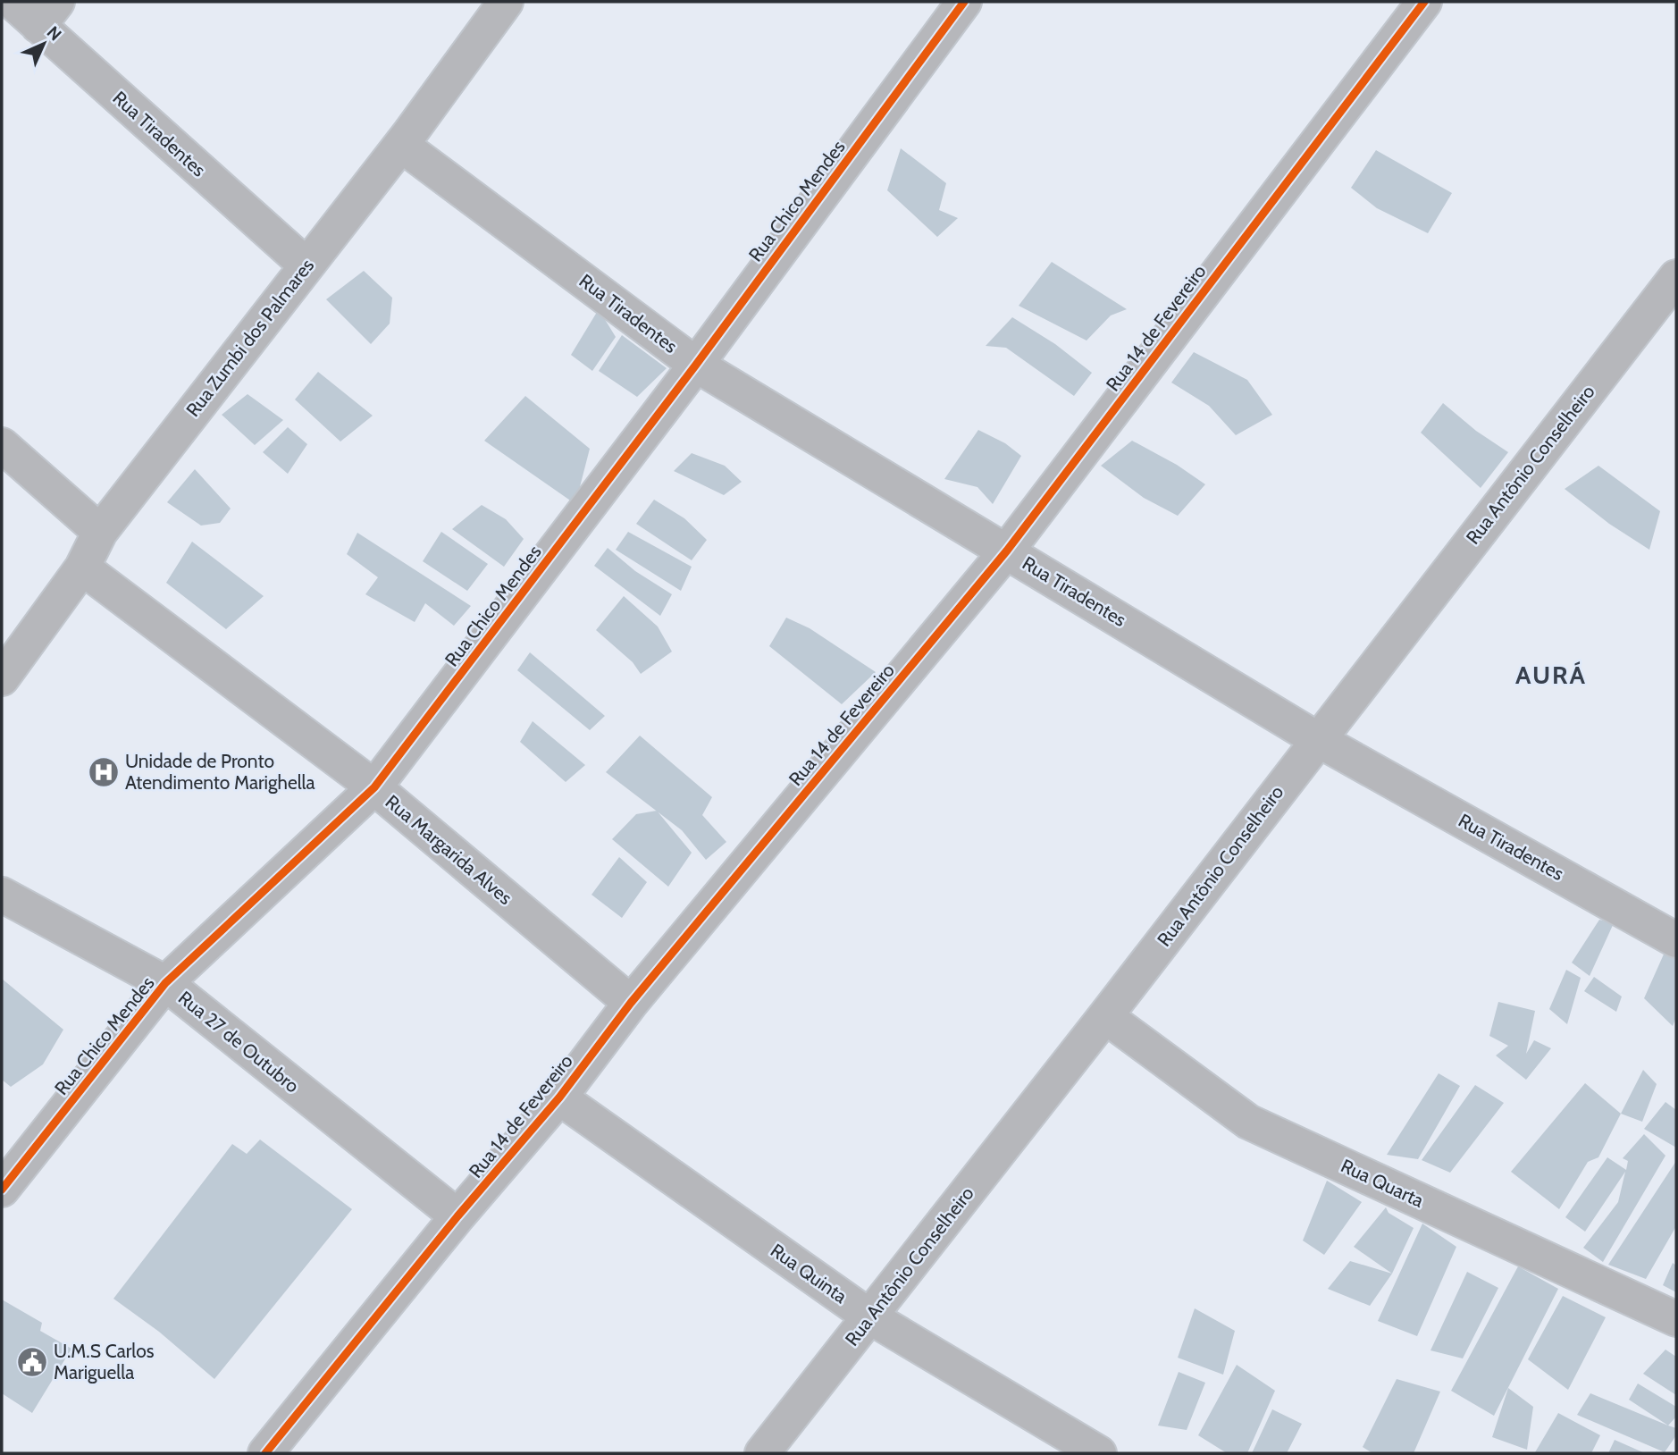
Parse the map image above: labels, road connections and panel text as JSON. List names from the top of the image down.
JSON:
{
  "streets": {
    "street": [
      "Rua Tiradentes",
      "Rua Chico Mendes",
      "Rua 14 de Fevereiro",
      "Rua Zumbi dos Palmares",
      "Rua Antônio Conselheiro",
      "Rua Margarida Alves",
      "Rua 27 de Outubro",
      "Rua Quarta",
      "Rua Quinta"
    ]
  },
  "crossings": [
    ["Rua Tiradentes", "Rua Chico Mendes"],
    ["Rua Tiradentes", "Rua 14 de Fevereiro"],
    ["Rua Tiradentes", "Rua Zumbi dos Palmares"],
    ["Rua Tiradentes", "Rua Antônio Conselheiro"],
    ["Rua Chico Mendes", "Rua Margarida Alves"],
    ["Rua Chico Mendes", "Rua 27 de Outubro"],
    ["Rua 14 de Fevereiro", "Rua Margarida Alves"],
    ["Rua 14 de Fevereiro", "Rua 27 de Outubro"],
    ["Rua 14 de Fevereiro", "Rua Quinta"],
    ["Rua Zumbi dos Palmares", "Rua Margarida Alves"],
    ["Rua Antônio Conselheiro", "Rua Quarta"],
    ["Rua Antônio Conselheiro", "Rua Quinta"]
  ],
  "districts": ["AURÁ"],
  "places": {
    "hospital": ["Unidade de Pronto Atendimento Marighella"],
    "public building": ["U.M.S Carlos Mariguella"]
  },
  "north": "top right"
}
